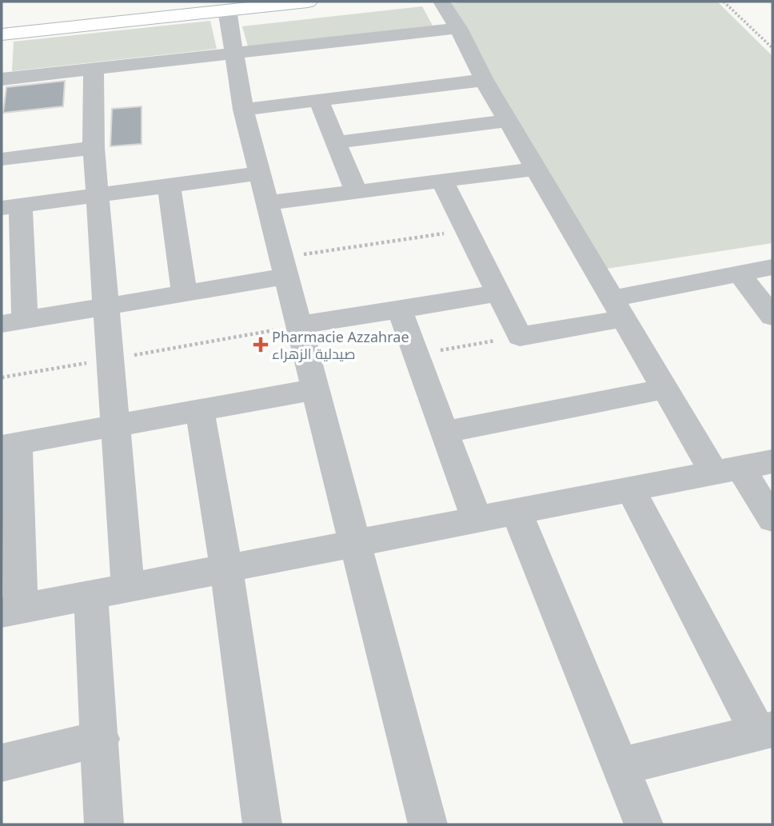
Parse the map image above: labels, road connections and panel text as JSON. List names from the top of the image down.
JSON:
{
  "places": {
    "health": ["Pharmacie Azzahrae صيدلية الزهراء"]
  }
}
